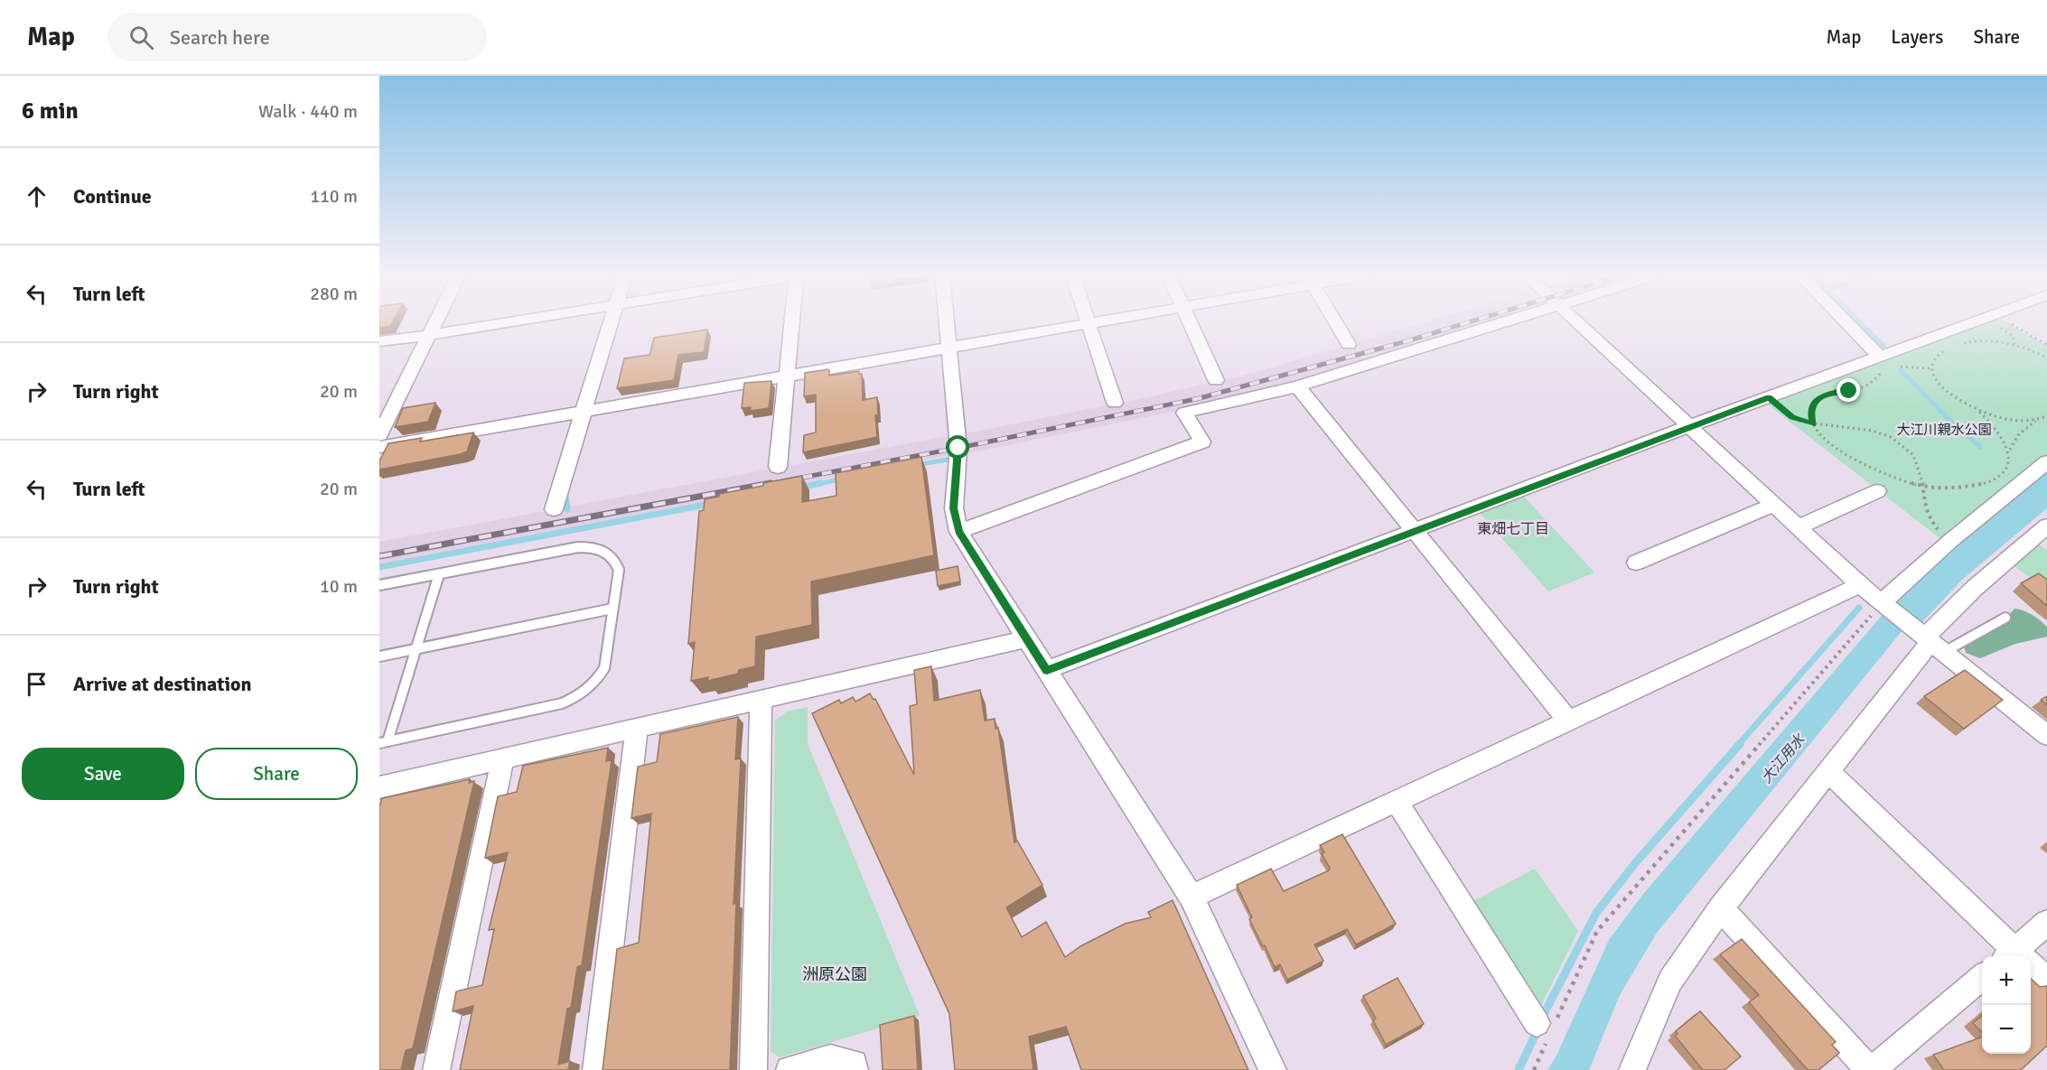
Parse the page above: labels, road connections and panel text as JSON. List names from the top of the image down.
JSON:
{
  "districts": ["東畑七丁目"],
  "water": ["大江用水"],
  "parks": ["大江川親水公園", "洲原公園"],
  "page": {
    "header": "Map",
    "search": "Search here",
    "nav": ["Map", "Layers", "Share"],
    "heading": ["6 min", "Walk · 440 m"],
    "list": [
      ["Continue", "110 m"],
      ["Turn left", "280 m"],
      ["Turn right", "20 m"],
      ["Turn left", "20 m"],
      ["Turn right", "10 m"],
      "Arrive at destination"
    ],
    "buttons": ["Save", "Share"],
    "map_buttons": ["+", "−"]
  }
}
